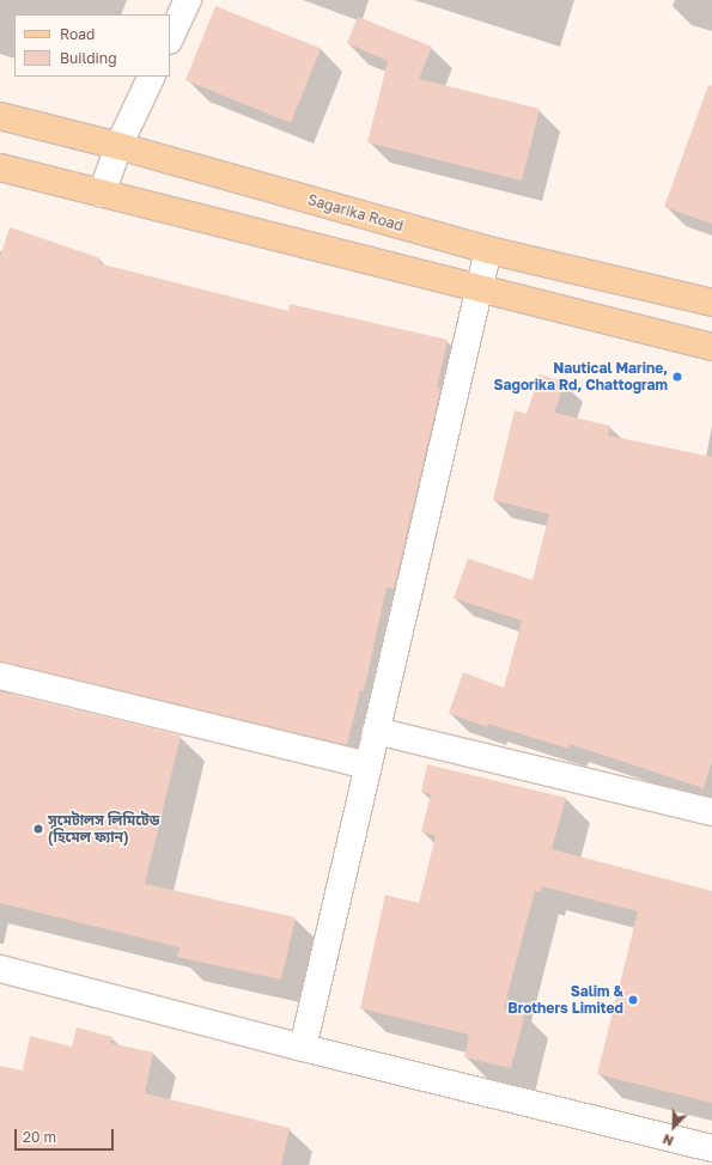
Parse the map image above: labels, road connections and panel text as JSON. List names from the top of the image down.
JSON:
{
  "streets": {
    "main road": ["Sagarika Road"]
  },
  "places": ["Nautical Marine, Sagorika Rd, Chattogram", "সুমেটালস লিমিটেড (হিমেল ফ্যান)", "Salim & Brothers Limited"],
  "legend": ["Road", "Building"],
  "scale_bar": "20 m",
  "north": "bottom left"
}
